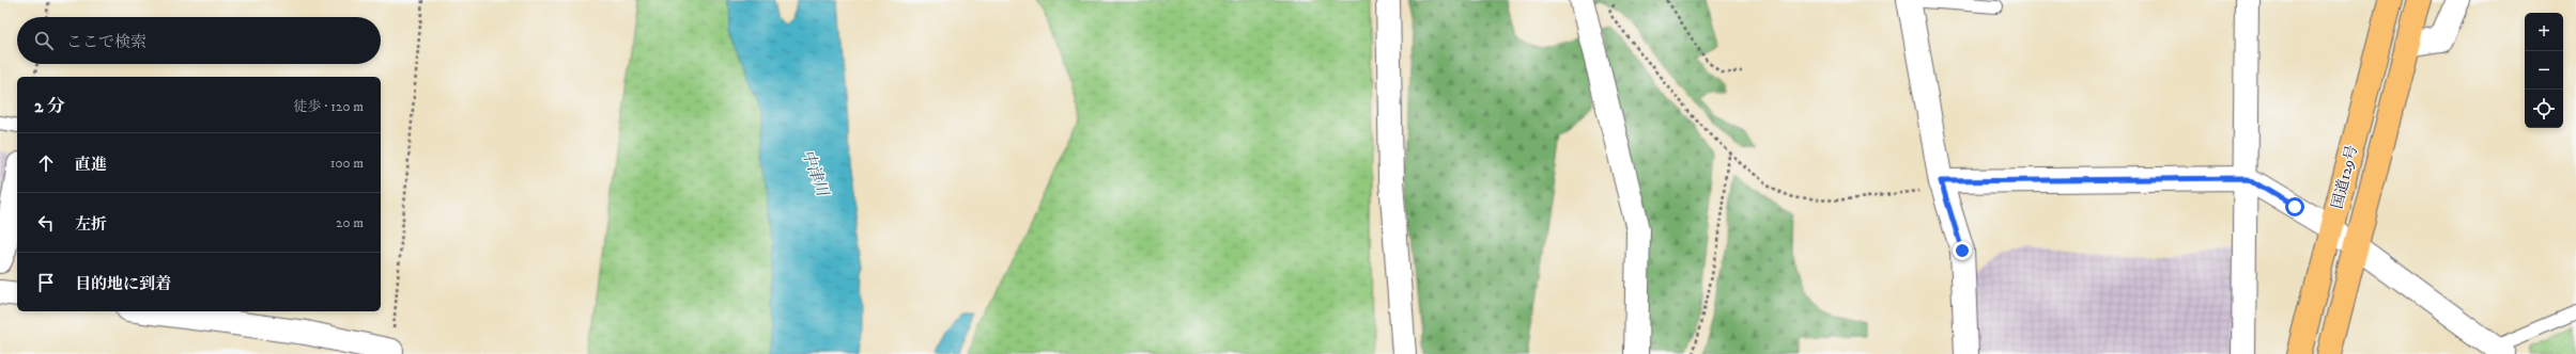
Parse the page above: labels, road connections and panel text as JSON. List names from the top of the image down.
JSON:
{
  "streets": {
    "highway": ["国道129号"]
  },
  "water": ["中津川"],
  "page": {
    "map_buttons": ["+", "−"],
    "search": "ここで検索",
    "heading": ["2 分", "徒歩 · 120 m"],
    "list": [
      ["直進", "100 m"],
      ["左折", "20 m"],
      "目的地に到着"
    ]
  }
}
